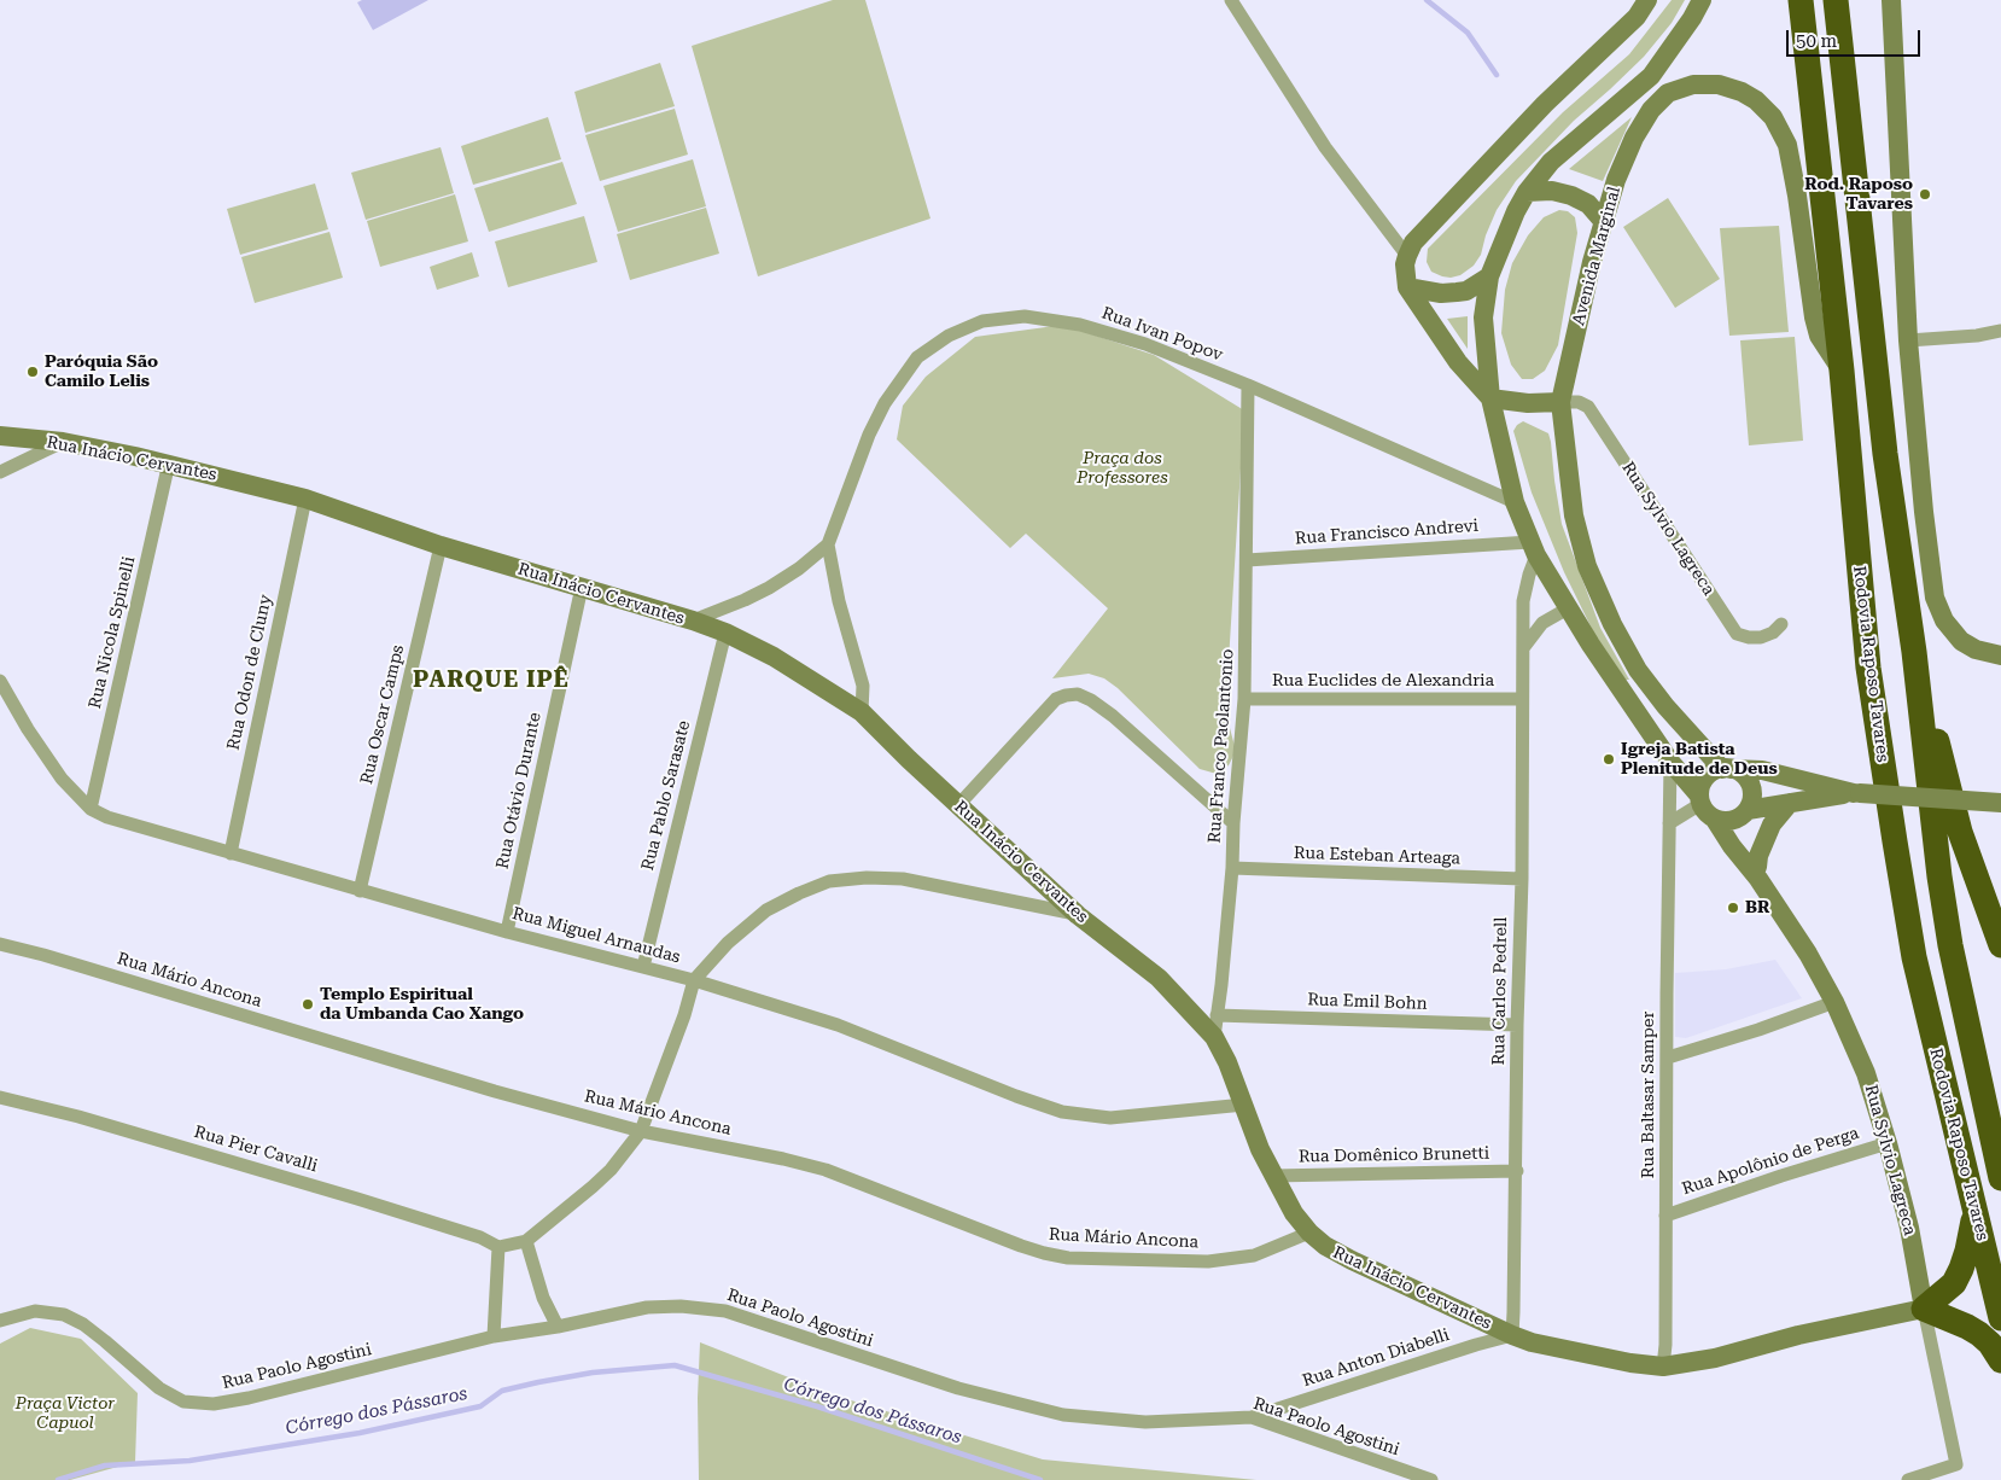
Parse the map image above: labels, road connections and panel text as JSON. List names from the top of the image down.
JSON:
{
  "streets": {
    "highway": ["Rodovia Raposo Tavares"],
    "main road": ["Avenida Marginal", "Rua Inácio Cervantes", "Rua Sylvio Lagreca"],
    "street": [
      "Rua Ivan Popov",
      "Rua Francisco Andrevi",
      "Rua Nicola Spinelli",
      "Rua Odon de Cluny",
      "Rua Euclides de Alexandria",
      "Rua Oscar Camps",
      "Rua Franco Paolantonio",
      "Rua Otávio Durante",
      "Rua Pablo Sarasate",
      "Rua Esteban Arteaga",
      "Rua Miguel Arnaudas",
      "Rua Mário Ancona",
      "Rua Carlos Pedrell",
      "Rua Emil Bohn",
      "Rua Baltasar Samper",
      "Rua Pier Cavalli",
      "Rua Domênico Brunetti",
      "Rua Apolônio de Perga",
      "Rua Paolo Agostini",
      "Rua Anton Diabelli"
    ]
  },
  "crossings": [
    ["Avenida Marginal", "Rua Sylvio Lagreca"],
    ["Avenida Marginal", "Rodovia Raposo Tavares"],
    ["Rua Ivan Popov", "Rua Franco Paolantonio"],
    ["Rua Inácio Cervantes", "Rua Sylvio Lagreca"],
    ["Rua Inácio Cervantes", "Rua Nicola Spinelli"],
    ["Rua Inácio Cervantes", "Rua Odon de Cluny"],
    ["Rua Inácio Cervantes", "Rua Oscar Camps"],
    ["Rua Inácio Cervantes", "Rua Franco Paolantonio"],
    ["Rua Inácio Cervantes", "Rua Otávio Durante"],
    ["Rua Inácio Cervantes", "Rua Pablo Sarasate"],
    ["Rua Inácio Cervantes", "Rua Miguel Arnaudas"],
    ["Rua Inácio Cervantes", "Rua Mário Ancona"],
    ["Rua Inácio Cervantes", "Rua Carlos Pedrell"],
    ["Rua Inácio Cervantes", "Rua Baltasar Samper"],
    ["Rua Inácio Cervantes", "Rua Domênico Brunetti"],
    ["Rua Inácio Cervantes", "Rua Anton Diabelli"],
    ["Rua Sylvio Lagreca", "Rua Apolônio de Perga"],
    ["Rua Francisco Andrevi", "Rua Franco Paolantonio"],
    ["Rua Francisco Andrevi", "Rua Carlos Pedrell"],
    ["Rua Nicola Spinelli", "Rua Miguel Arnaudas"],
    ["Rua Odon de Cluny", "Rua Miguel Arnaudas"],
    ["Rua Euclides de Alexandria", "Rua Franco Paolantonio"],
    ["Rua Euclides de Alexandria", "Rua Carlos Pedrell"],
    ["Rua Oscar Camps", "Rua Miguel Arnaudas"],
    ["Rua Franco Paolantonio", "Rua Esteban Arteaga"],
    ["Rua Franco Paolantonio", "Rua Emil Bohn"],
    ["Rua Otávio Durante", "Rua Miguel Arnaudas"],
    ["Rua Pablo Sarasate", "Rua Miguel Arnaudas"],
    ["Rua Esteban Arteaga", "Rua Carlos Pedrell"],
    ["Rua Carlos Pedrell", "Rua Emil Bohn"],
    ["Rua Carlos Pedrell", "Rua Domênico Brunetti"],
    ["Rua Carlos Pedrell", "Rua Anton Diabelli"],
    ["Rua Baltasar Samper", "Rua Apolônio de Perga"],
    ["Rua Paolo Agostini", "Rua Anton Diabelli"]
  ],
  "districts": ["PARQUE IPÊ"],
  "water": ["Córrego dos Pássaros"],
  "parks": ["Praça dos Professores", "Praça Victor Capuol"],
  "places": [
    "Rod. Raposo Tavares",
    "Paróquia São Camilo Lelis",
    "Igreja Batista Plenitude de Deus",
    "BR",
    "Templo Espiritual da Umbanda Cao Xango"
  ],
  "scale_bar": "50 m"
}
